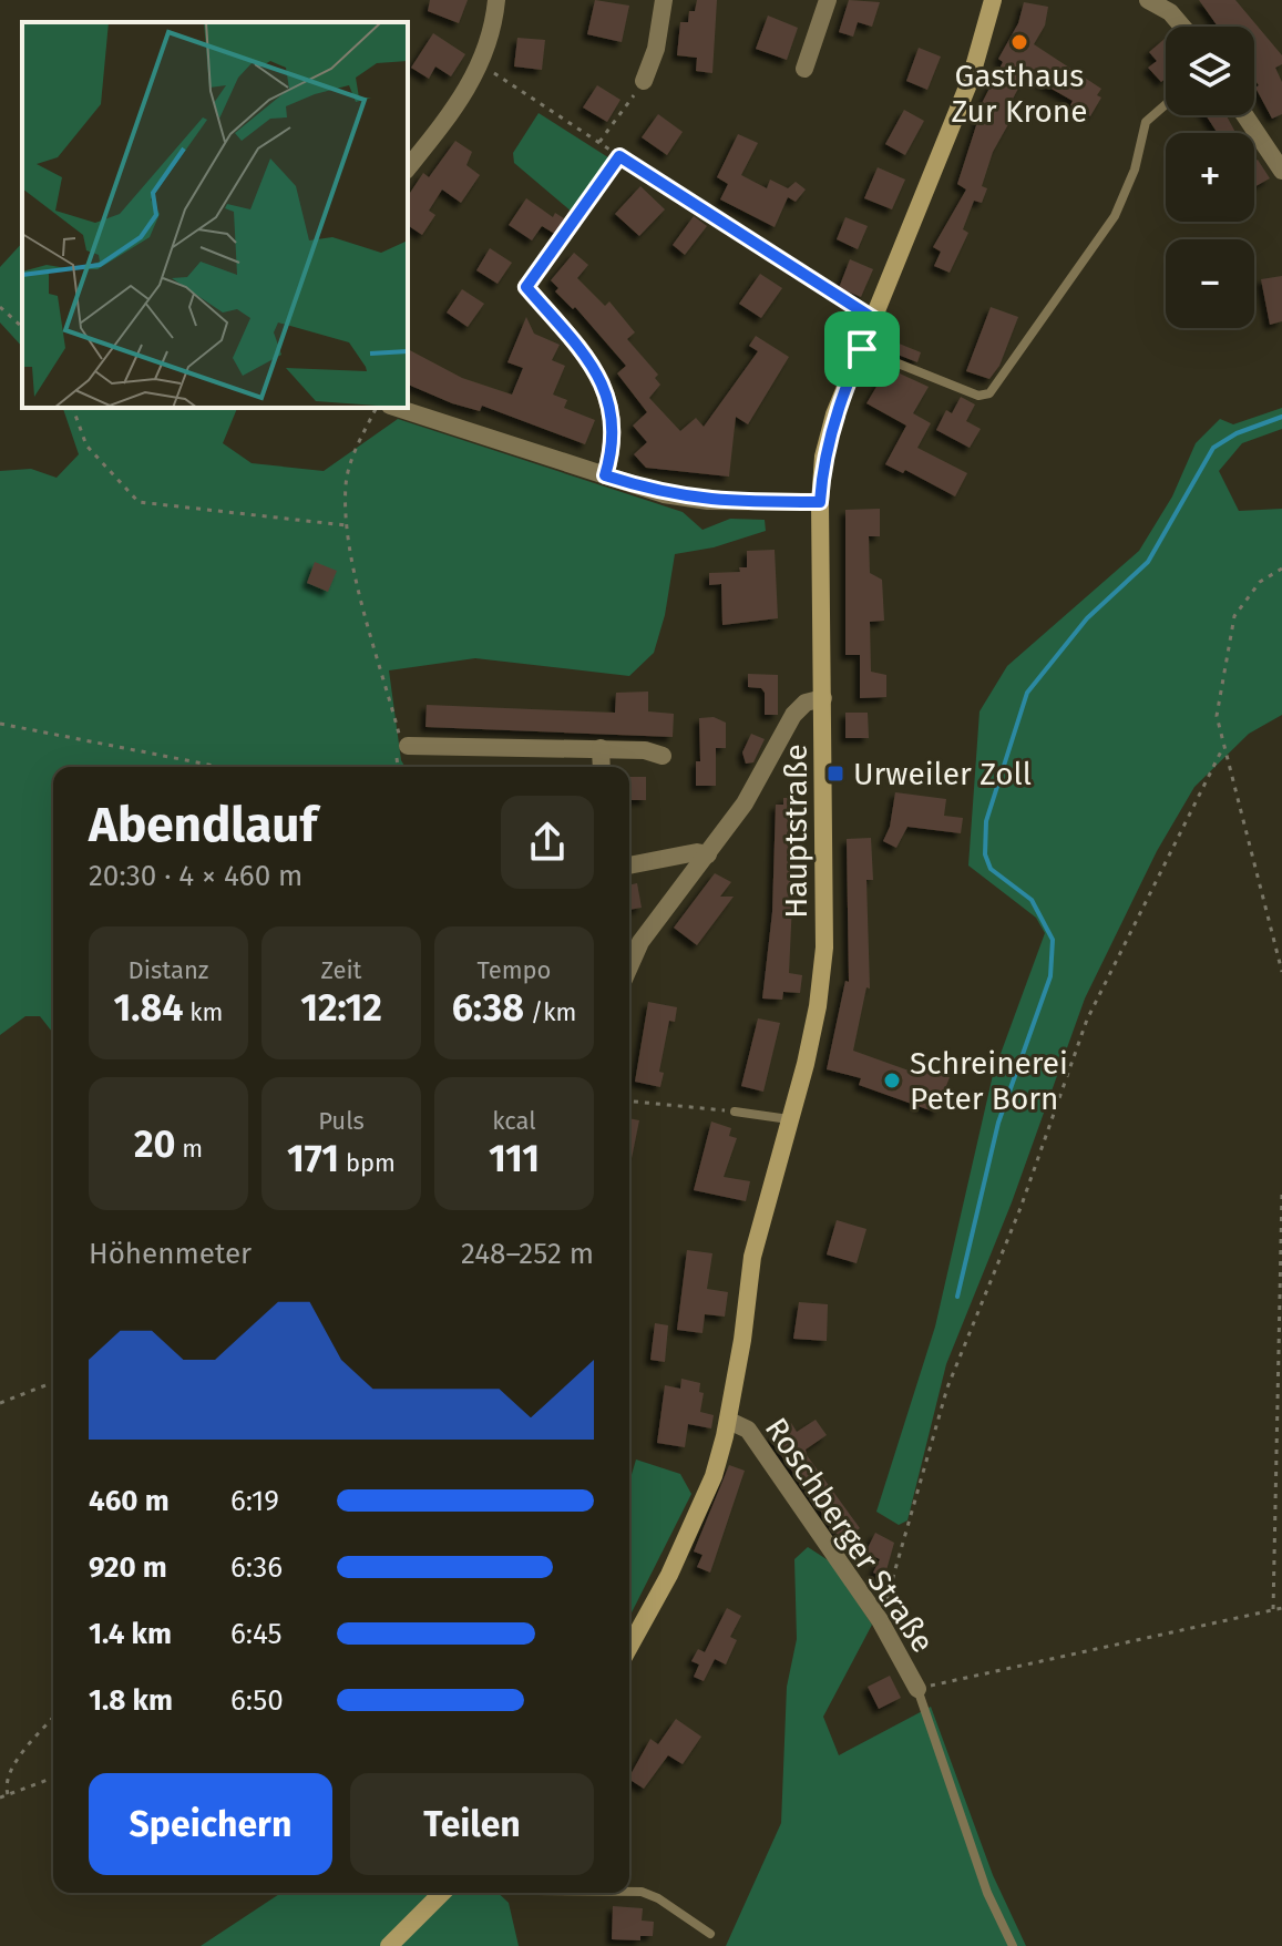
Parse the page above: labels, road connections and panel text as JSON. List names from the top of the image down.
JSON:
{
  "streets": {
    "main road": ["Hauptstraße"],
    "street": ["Roschberger Straße"]
  },
  "crossings": [
    ["Hauptstraße", "Roschberger Straße"]
  ],
  "places": {
    "other": ["Gasthaus Zur Krone", "Schreinerei Peter Born"],
    "transit": ["Urweiler Zoll"]
  },
  "page": {
    "map_buttons": ["+", "−"],
    "heading": ["Abendlauf", "20:30 · 4 × 460 m"],
    "stats": [
      ["Distanz", "1.84 km"],
      ["Zeit", "12:12"],
      ["Tempo", "6:38 /km"],
      ["20 m"],
      ["Puls", "171 bpm"],
      ["kcal", "111"]
    ],
    "chart": ["Höhenmeter", "248–252 m"],
    "list": [
      {
        "name": "460 m",
        "note": "6:19"
      },
      {
        "name": "920 m",
        "note": "6:36"
      },
      {
        "name": "1.4 km",
        "note": "6:45"
      },
      {
        "name": "1.8 km",
        "note": "6:50"
      }
    ],
    "buttons": ["Speichern", "Teilen"]
  }
}
